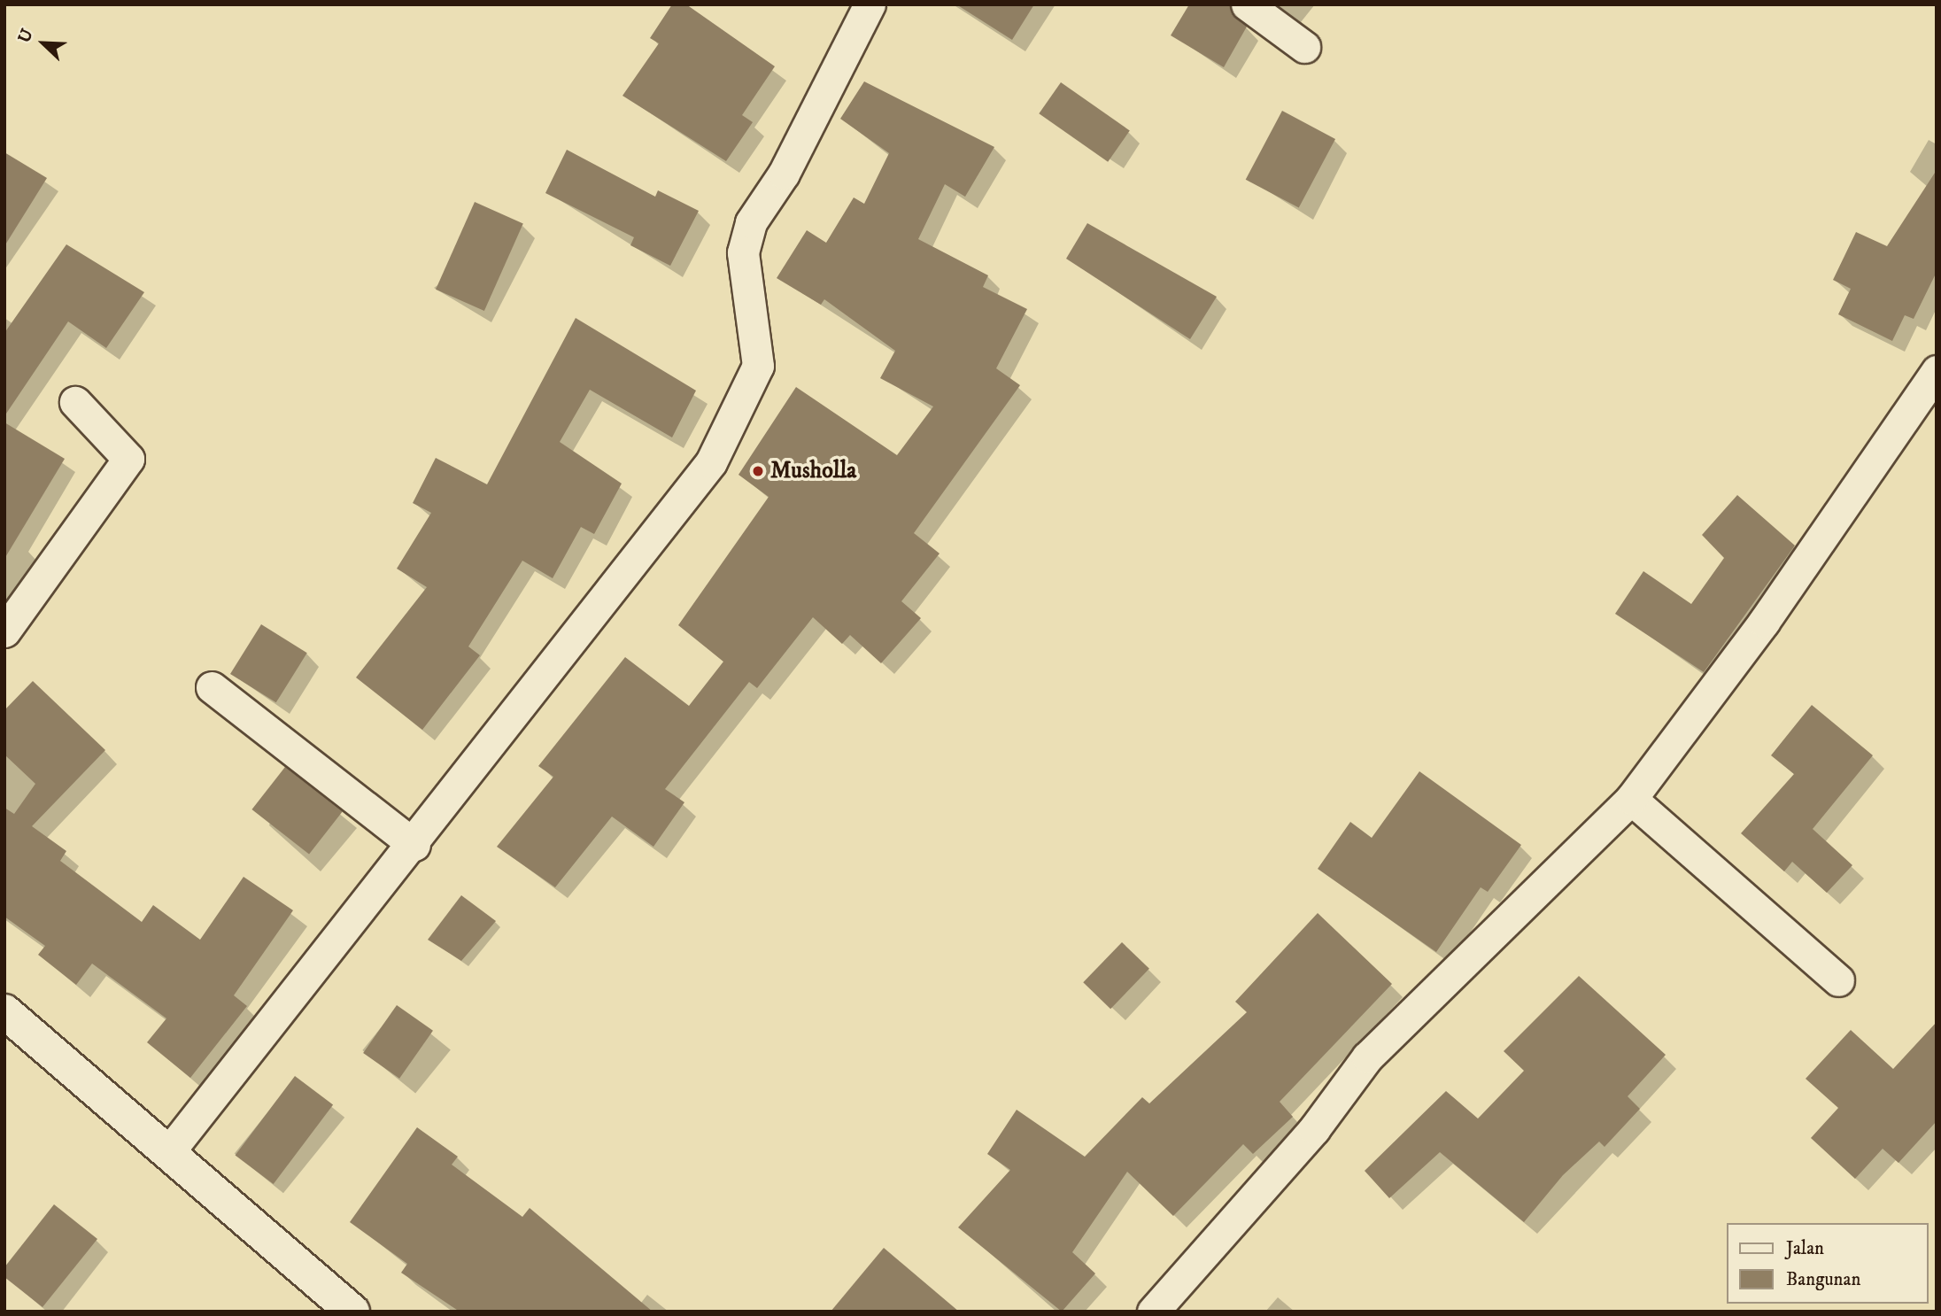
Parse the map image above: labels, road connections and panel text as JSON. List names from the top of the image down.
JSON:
{
  "places": ["Musholla"],
  "legend": ["Jalan", "Bangunan"],
  "north": "top left"
}
